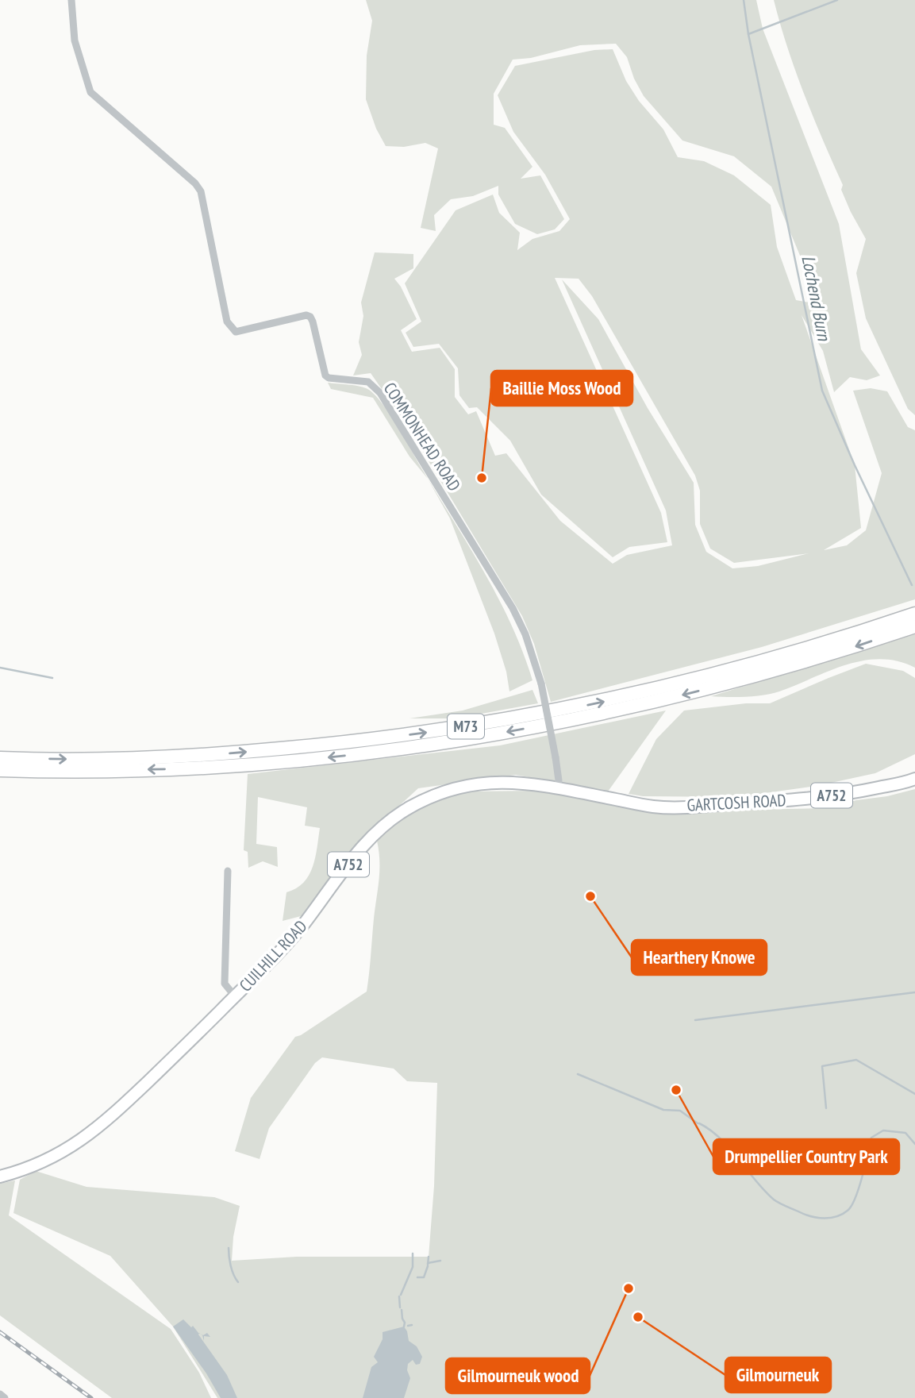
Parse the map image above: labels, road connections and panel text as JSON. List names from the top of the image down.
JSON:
{
  "streets": {
    "highway": ["M73"],
    "main road": ["A752", "GARTCOSH ROAD", "CUILHILL ROAD"],
    "street": ["COMMONHEAD ROAD"]
  },
  "crossings": [
    ["COMMONHEAD ROAD", "GARTCOSH ROAD"],
    ["COMMONHEAD ROAD", "CUILHILL ROAD"],
    ["GARTCOSH ROAD", "CUILHILL ROAD"]
  ],
  "water": ["Lochend Burn"],
  "places": [
    "Baillie Moss Wood",
    "Hearthery Knowe",
    "Drumpellier Country Park",
    "Gilmourneuk wood",
    "Gilmourneuk"
  ]
}
